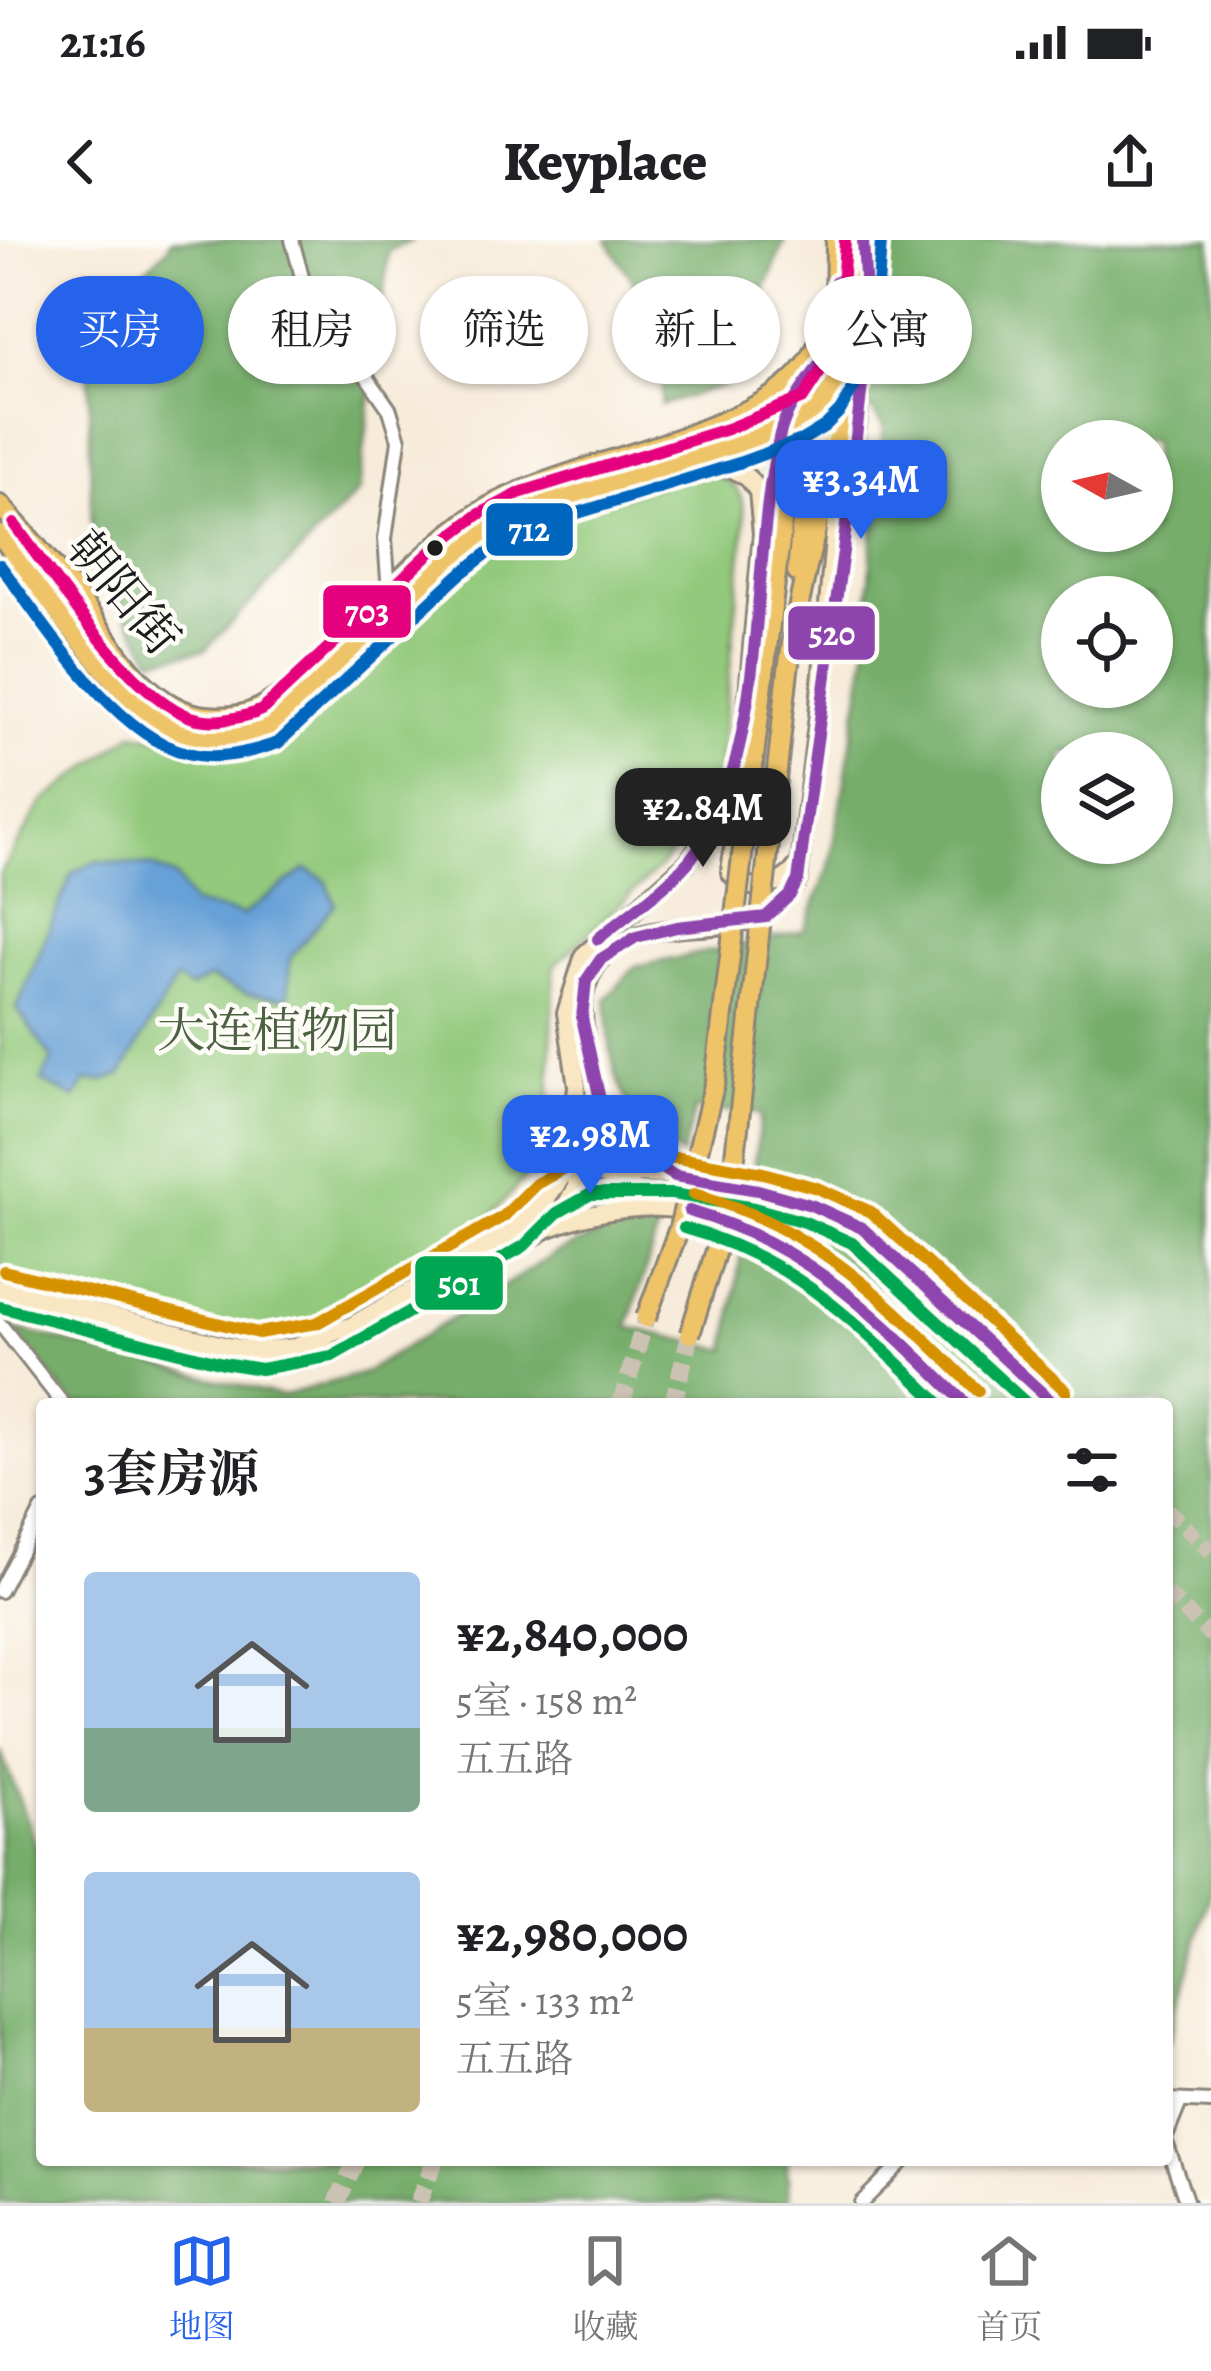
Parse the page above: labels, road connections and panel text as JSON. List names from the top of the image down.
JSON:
{
  "streets": {
    "main road": ["朝阳街"]
  },
  "parks": ["大连植物园"],
  "lines": [
    "transit line 520",
    "transit line 703",
    "transit line 712",
    "transit line 501"
  ],
  "north": "left",
  "page": {
    "status": "21:16",
    "header": "Keyplace",
    "chip": [
      "买房",
      "租房",
      "筛选",
      "新上",
      "公寓"
    ],
    "price": ["¥3.34M", "¥2.84M", "¥2.98M"],
    "heading": "3套房源",
    "list": [
      {
        "name": "¥2,840,000",
        "note": "5室 · 158 m² · 五五路"
      },
      {
        "name": "¥2,980,000",
        "note": "5室 · 133 m² · 五五路"
      }
    ],
    "tabs": ["地图", "收藏", "首页"]
  }
}
